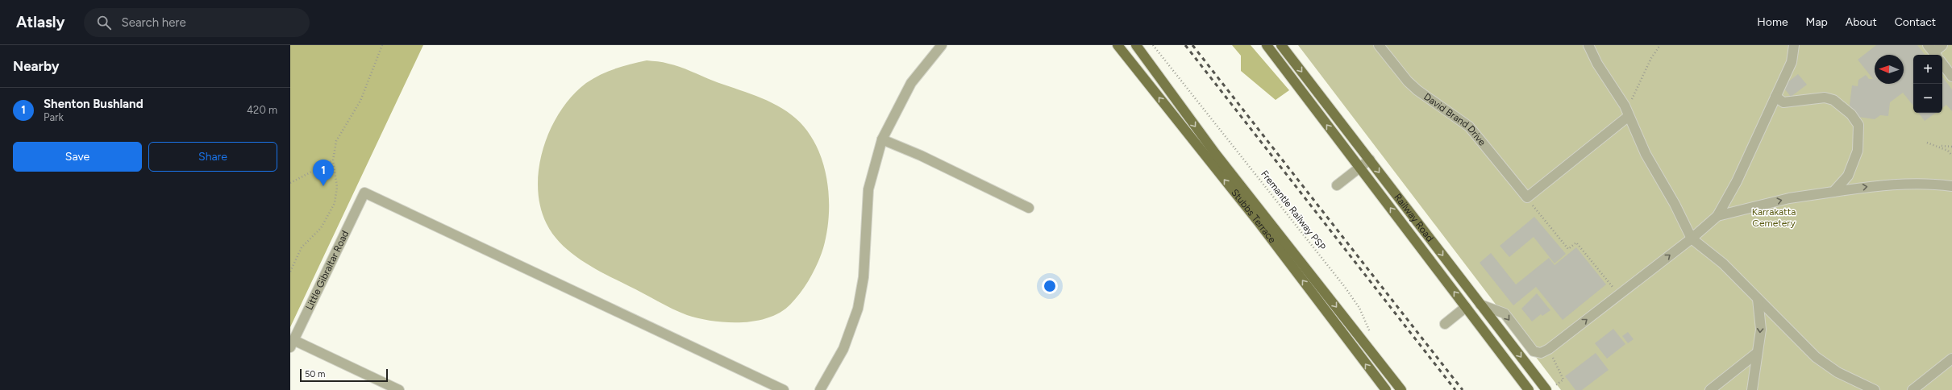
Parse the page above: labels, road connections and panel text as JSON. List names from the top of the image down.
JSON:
{
  "streets": {
    "main road": ["Stubbs Terrace", "Railway Road"],
    "lane": ["David Brand Drive", "Little Gibraltar Road"],
    "path": ["Fremantle Railway PSP"]
  },
  "parks": ["Karrakatta Cemetery"],
  "scale_bar": "50 m",
  "north": "left",
  "page": {
    "header": "Atlasly",
    "search": "Search here",
    "nav": [
      "Home",
      "Map",
      "About",
      "Contact"
    ],
    "heading": "Nearby",
    "map_buttons": ["+", "−"],
    "list": [
      {
        "mark": "1",
        "name": "Shenton Bushland",
        "note": "Park",
        "value": "420 m"
      }
    ],
    "buttons": ["Save", "Share"],
    "pins": "1",
    "scale": "50 m"
  }
}
